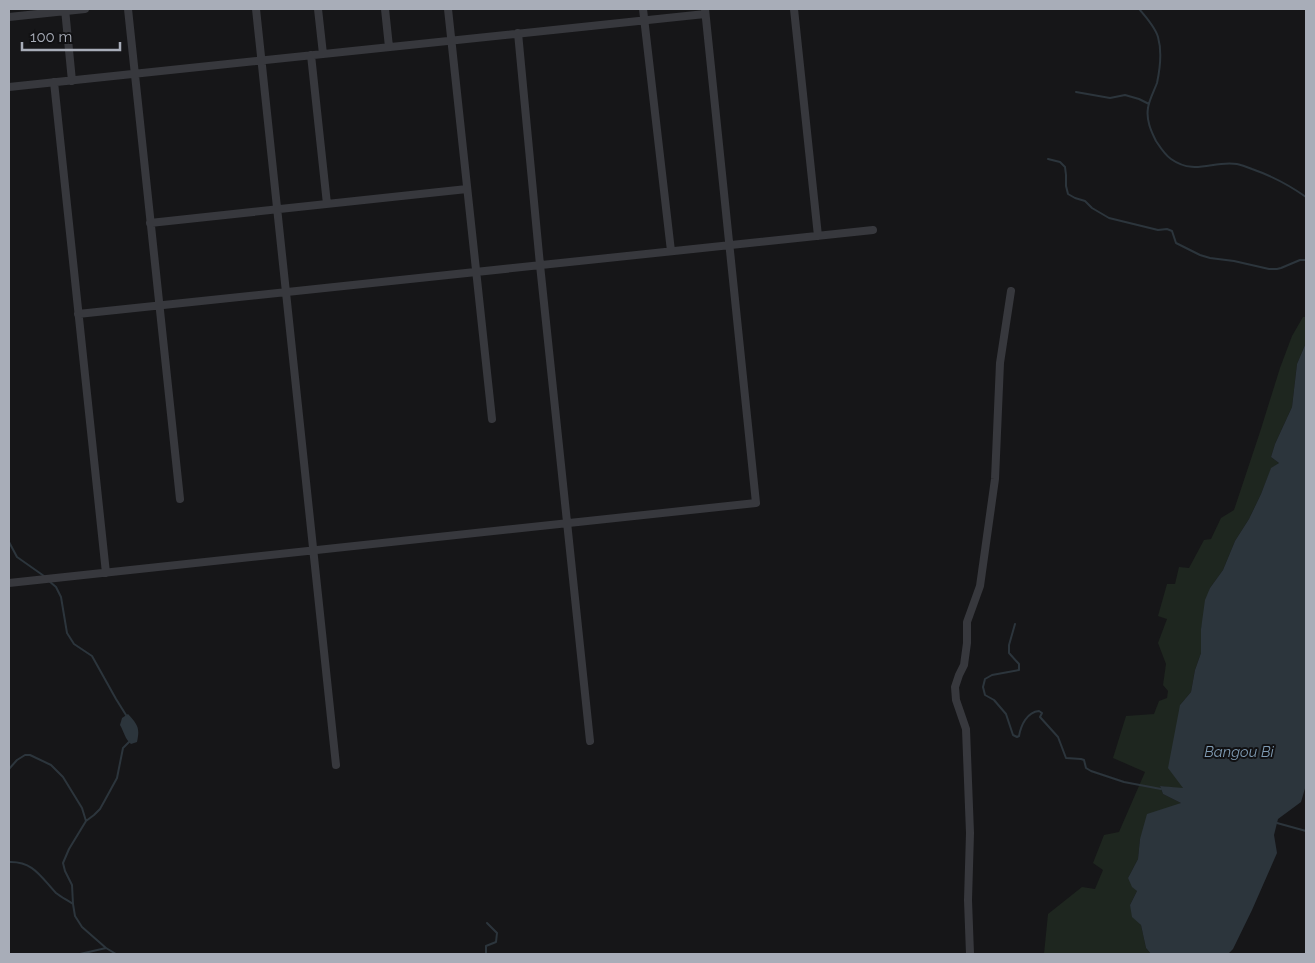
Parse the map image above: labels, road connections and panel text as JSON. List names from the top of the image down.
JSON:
{
  "water": ["Bangou Bi"],
  "scale_bar": "100 m"
}
